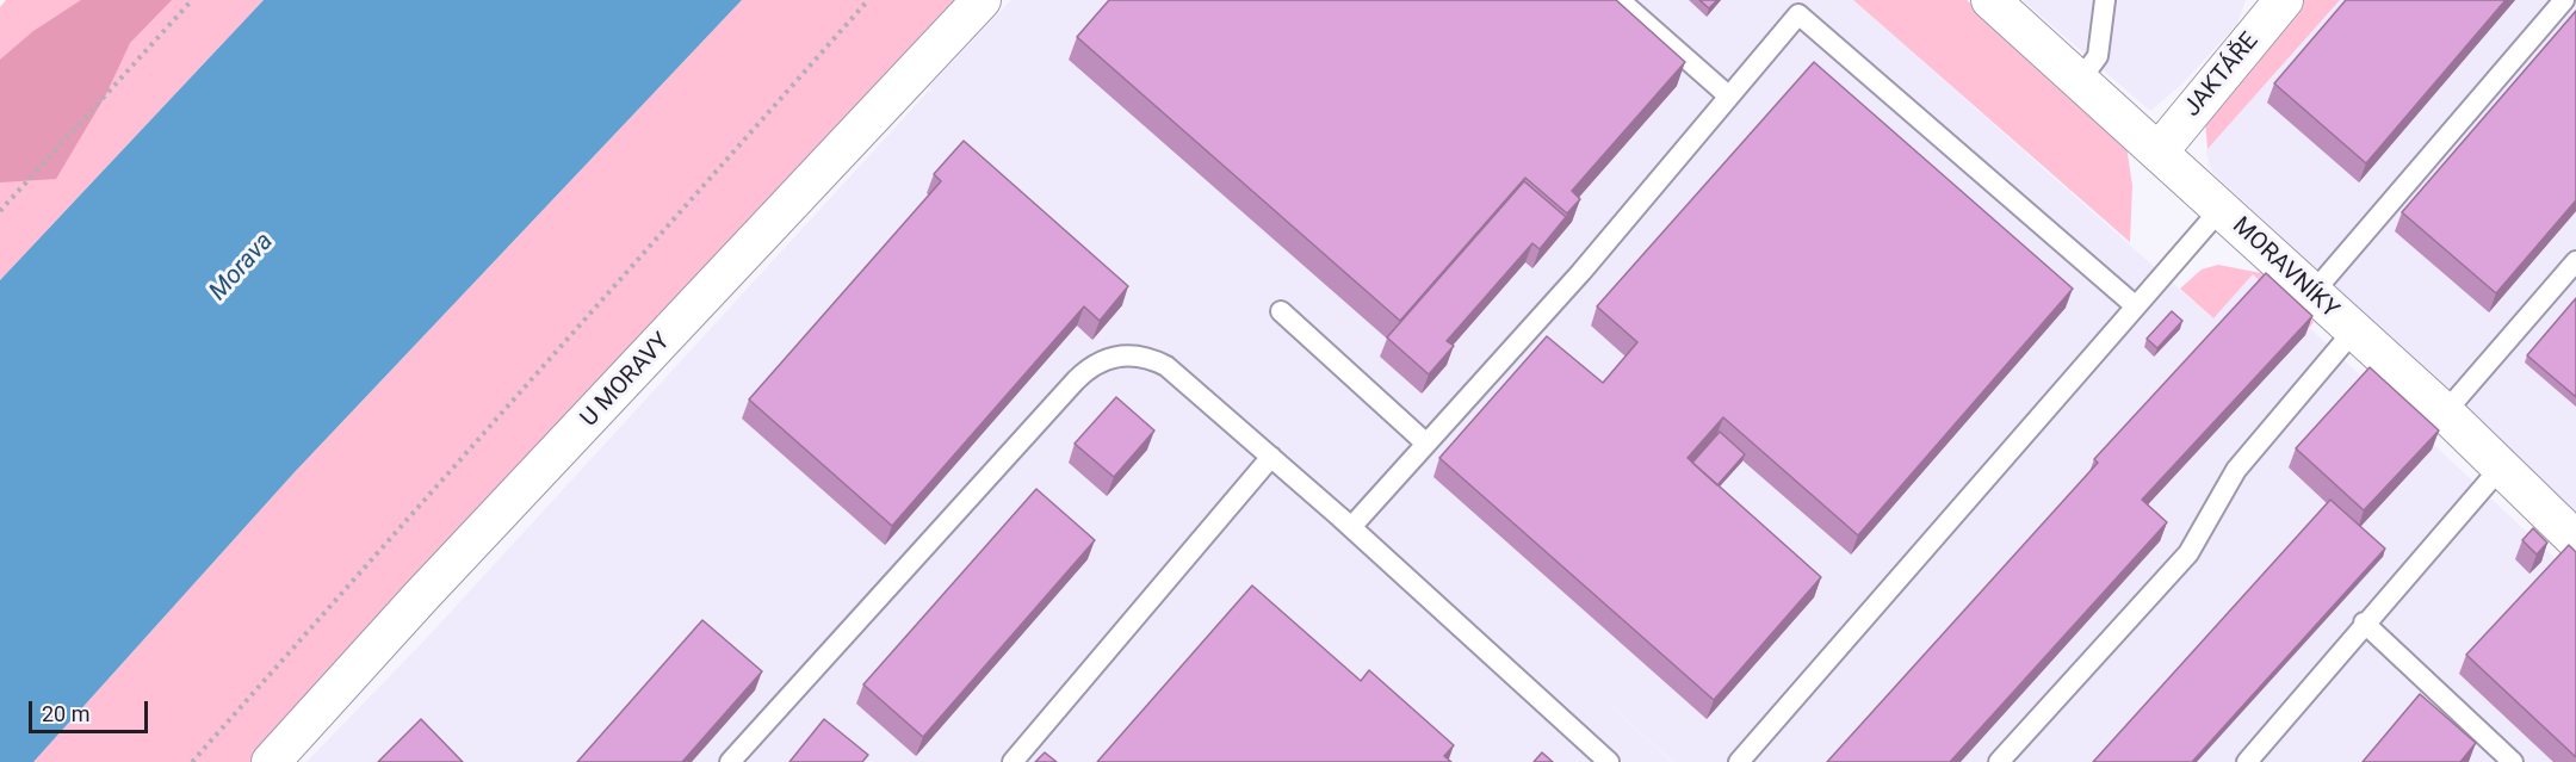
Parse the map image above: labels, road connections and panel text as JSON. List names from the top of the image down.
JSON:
{
  "streets": {
    "street": ["JAKTÁŘE", "MORAVNÍKY", "U MORAVY"]
  },
  "crossings": [
    ["JAKTÁŘE", "MORAVNÍKY"]
  ],
  "water": ["Morava"],
  "scale_bar": "20 m"
}
